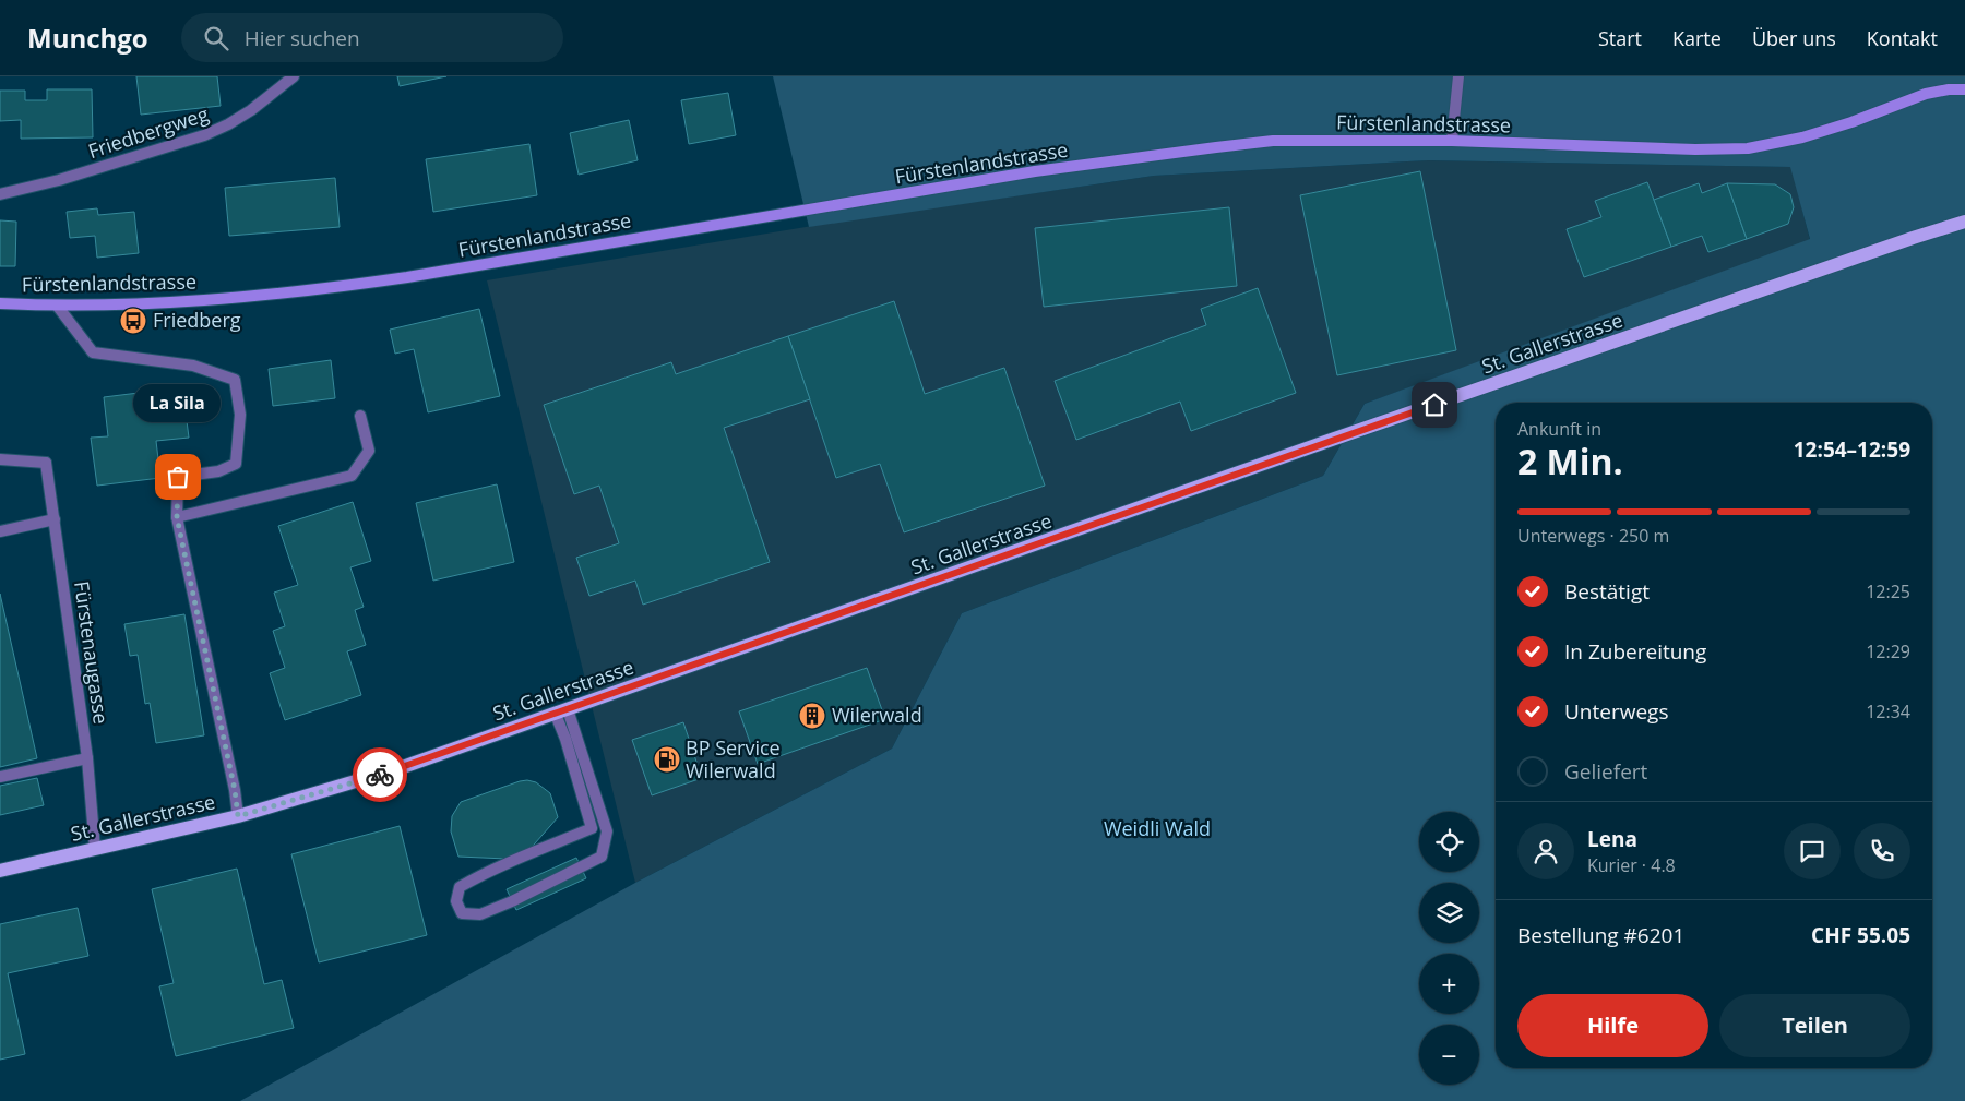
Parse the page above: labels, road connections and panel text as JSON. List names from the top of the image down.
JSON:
{
  "streets": {
    "main road": ["St. Gallerstrasse"],
    "street": ["Fürstenlandstrasse", "Friedbergweg", "Fürstenaugasse"]
  },
  "crossings": [
    ["St. Gallerstrasse", "Fürstenaugasse"]
  ],
  "parks": ["Weidli Wald"],
  "places": {
    "bus stop": ["Friedberg"],
    "other": ["La Sila"],
    "building": ["Wilerwald"],
    "fuel station": ["BP Service Wilerwald"]
  },
  "page": {
    "header": "Munchgo",
    "search": "Hier suchen",
    "nav": [
      "Start",
      "Karte",
      "Über uns",
      "Kontakt"
    ],
    "bubble": "La Sila",
    "heading": ["2 Min.", "Ankunft in", "12:54–12:59"],
    "panel": [
      "Lena",
      "Kurier · 4.8",
      "Bestellung #6201",
      "CHF 55.05"
    ],
    "bar": "Unterwegs · 250 m",
    "list": [
      ["Bestätigt", "12:25"],
      ["In Zubereitung", "12:29"],
      ["Unterwegs", "12:34"],
      "Geliefert"
    ],
    "map_buttons": ["+", "−"],
    "buttons": ["Hilfe", "Teilen"]
  }
}
